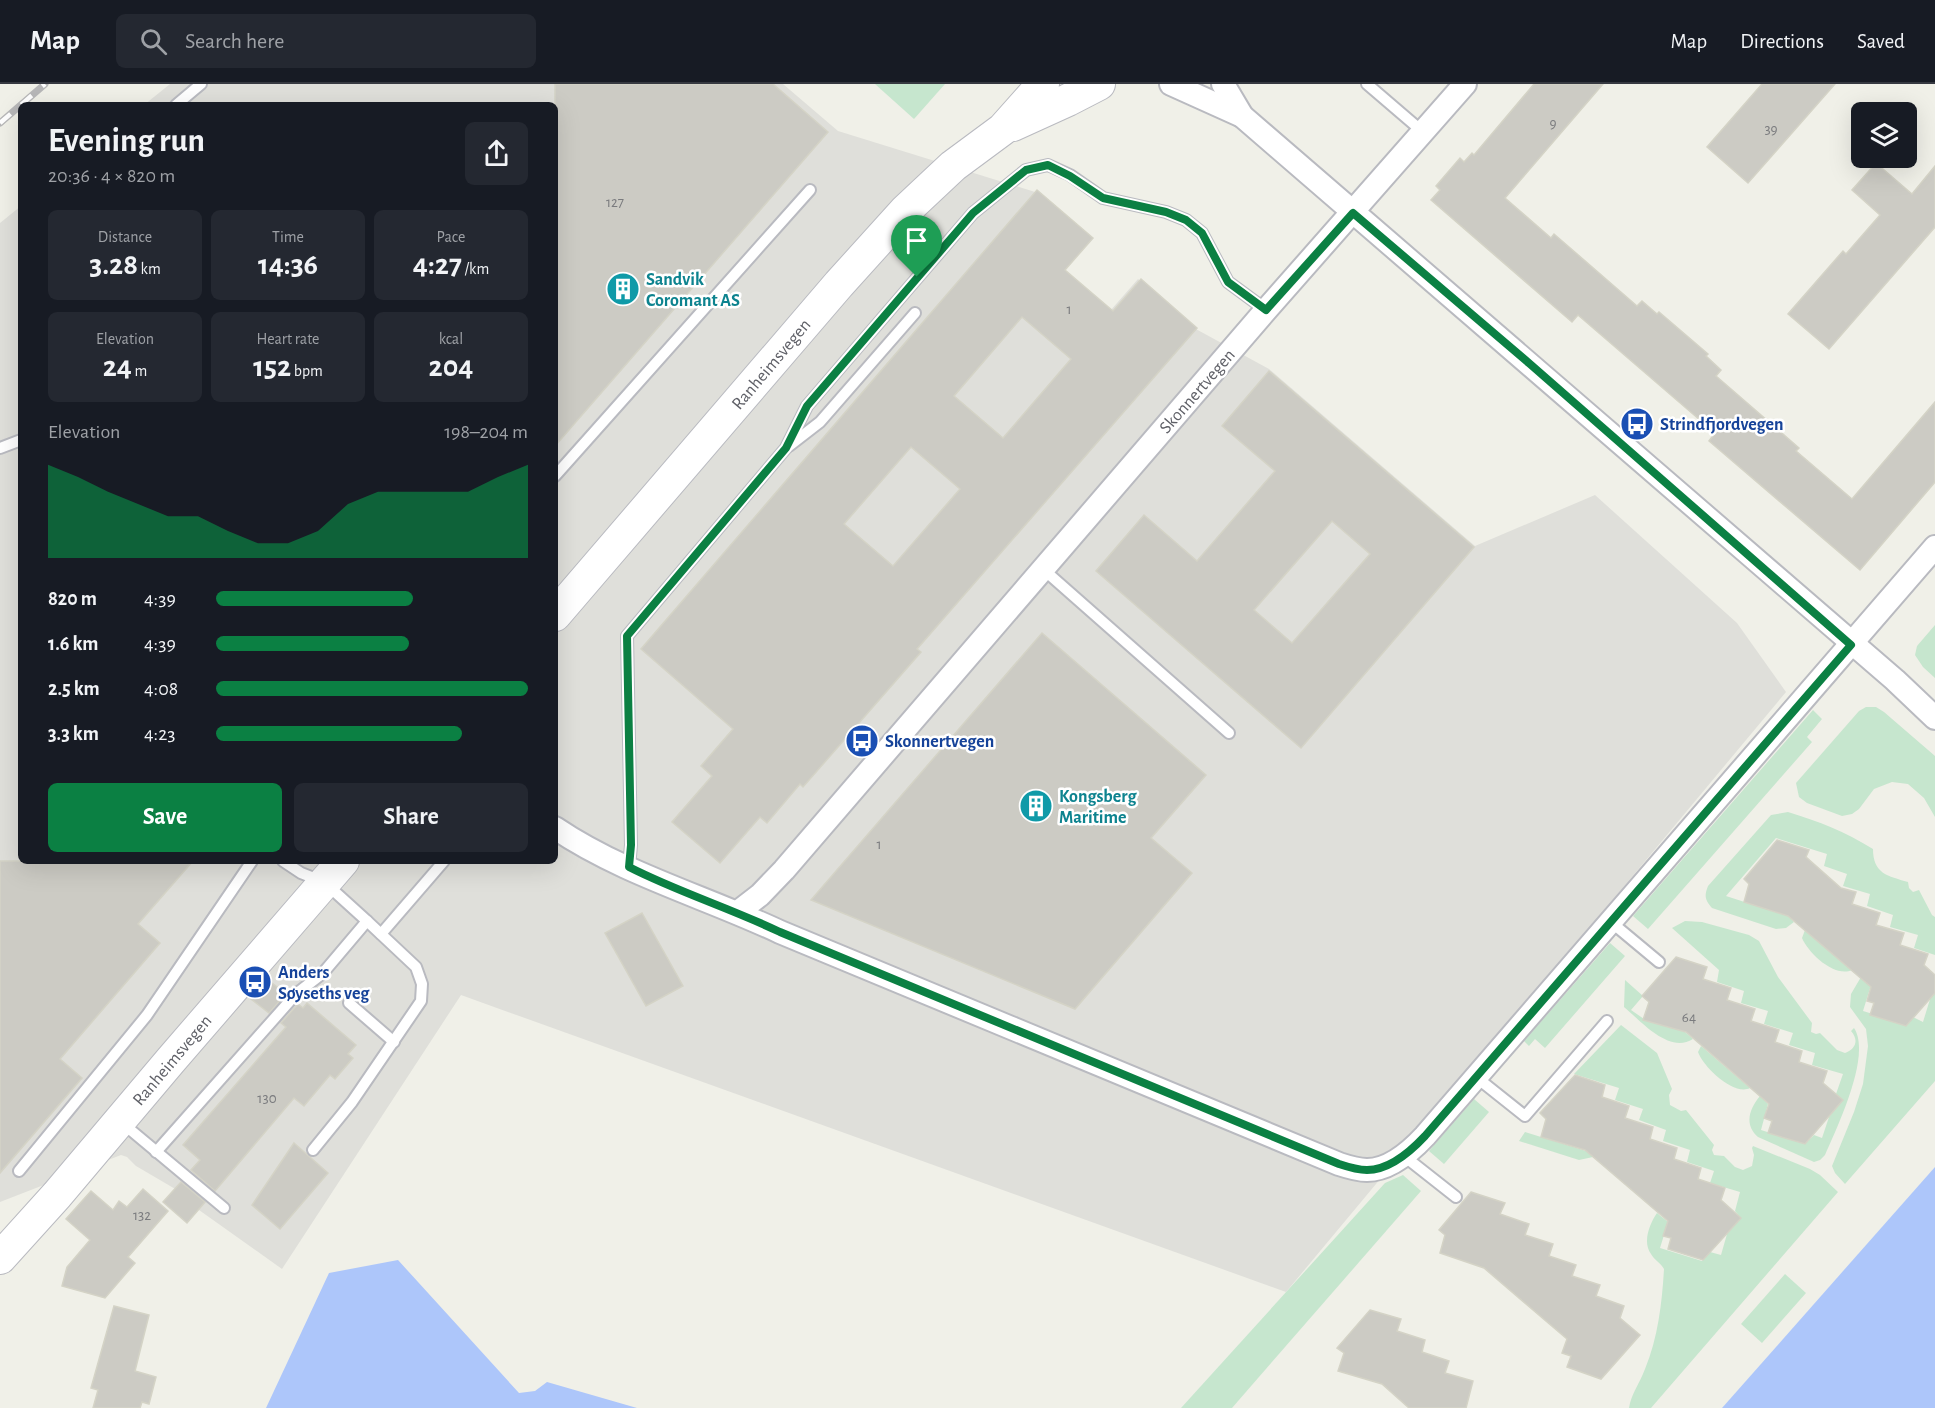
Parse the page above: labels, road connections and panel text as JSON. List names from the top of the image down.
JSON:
{
  "streets": {
    "street": ["Ranheimsvegen", "Skonnertvegen"]
  },
  "places": {
    "building": ["Sandvik Coromant AS", "Kongsberg Maritime"],
    "bus stop": ["Strindfjordvegen", "Skonnertvegen", "Anders Søyseths veg"]
  },
  "house_numbers": [
    "9",
    "39",
    "127",
    "1",
    "1",
    "64",
    "130",
    "132"
  ],
  "page": {
    "header": "Map",
    "search": "Search here",
    "nav": ["Map", "Directions", "Saved"],
    "heading": ["Evening run", "20:36 · 4 × 820 m"],
    "stats": [
      ["Distance", "3.28 km"],
      ["Time", "14:36"],
      ["Pace", "4:27 /km"],
      ["Elevation", "24 m"],
      ["Heart rate", "152 bpm"],
      ["kcal", "204"]
    ],
    "chart": ["Elevation", "198–204 m"],
    "list": [
      {
        "name": "820 m",
        "note": "4:39"
      },
      {
        "name": "1.6 km",
        "note": "4:39"
      },
      {
        "name": "2.5 km",
        "note": "4:08"
      },
      {
        "name": "3.3 km",
        "note": "4:23"
      }
    ],
    "buttons": ["Save", "Share"]
  }
}
